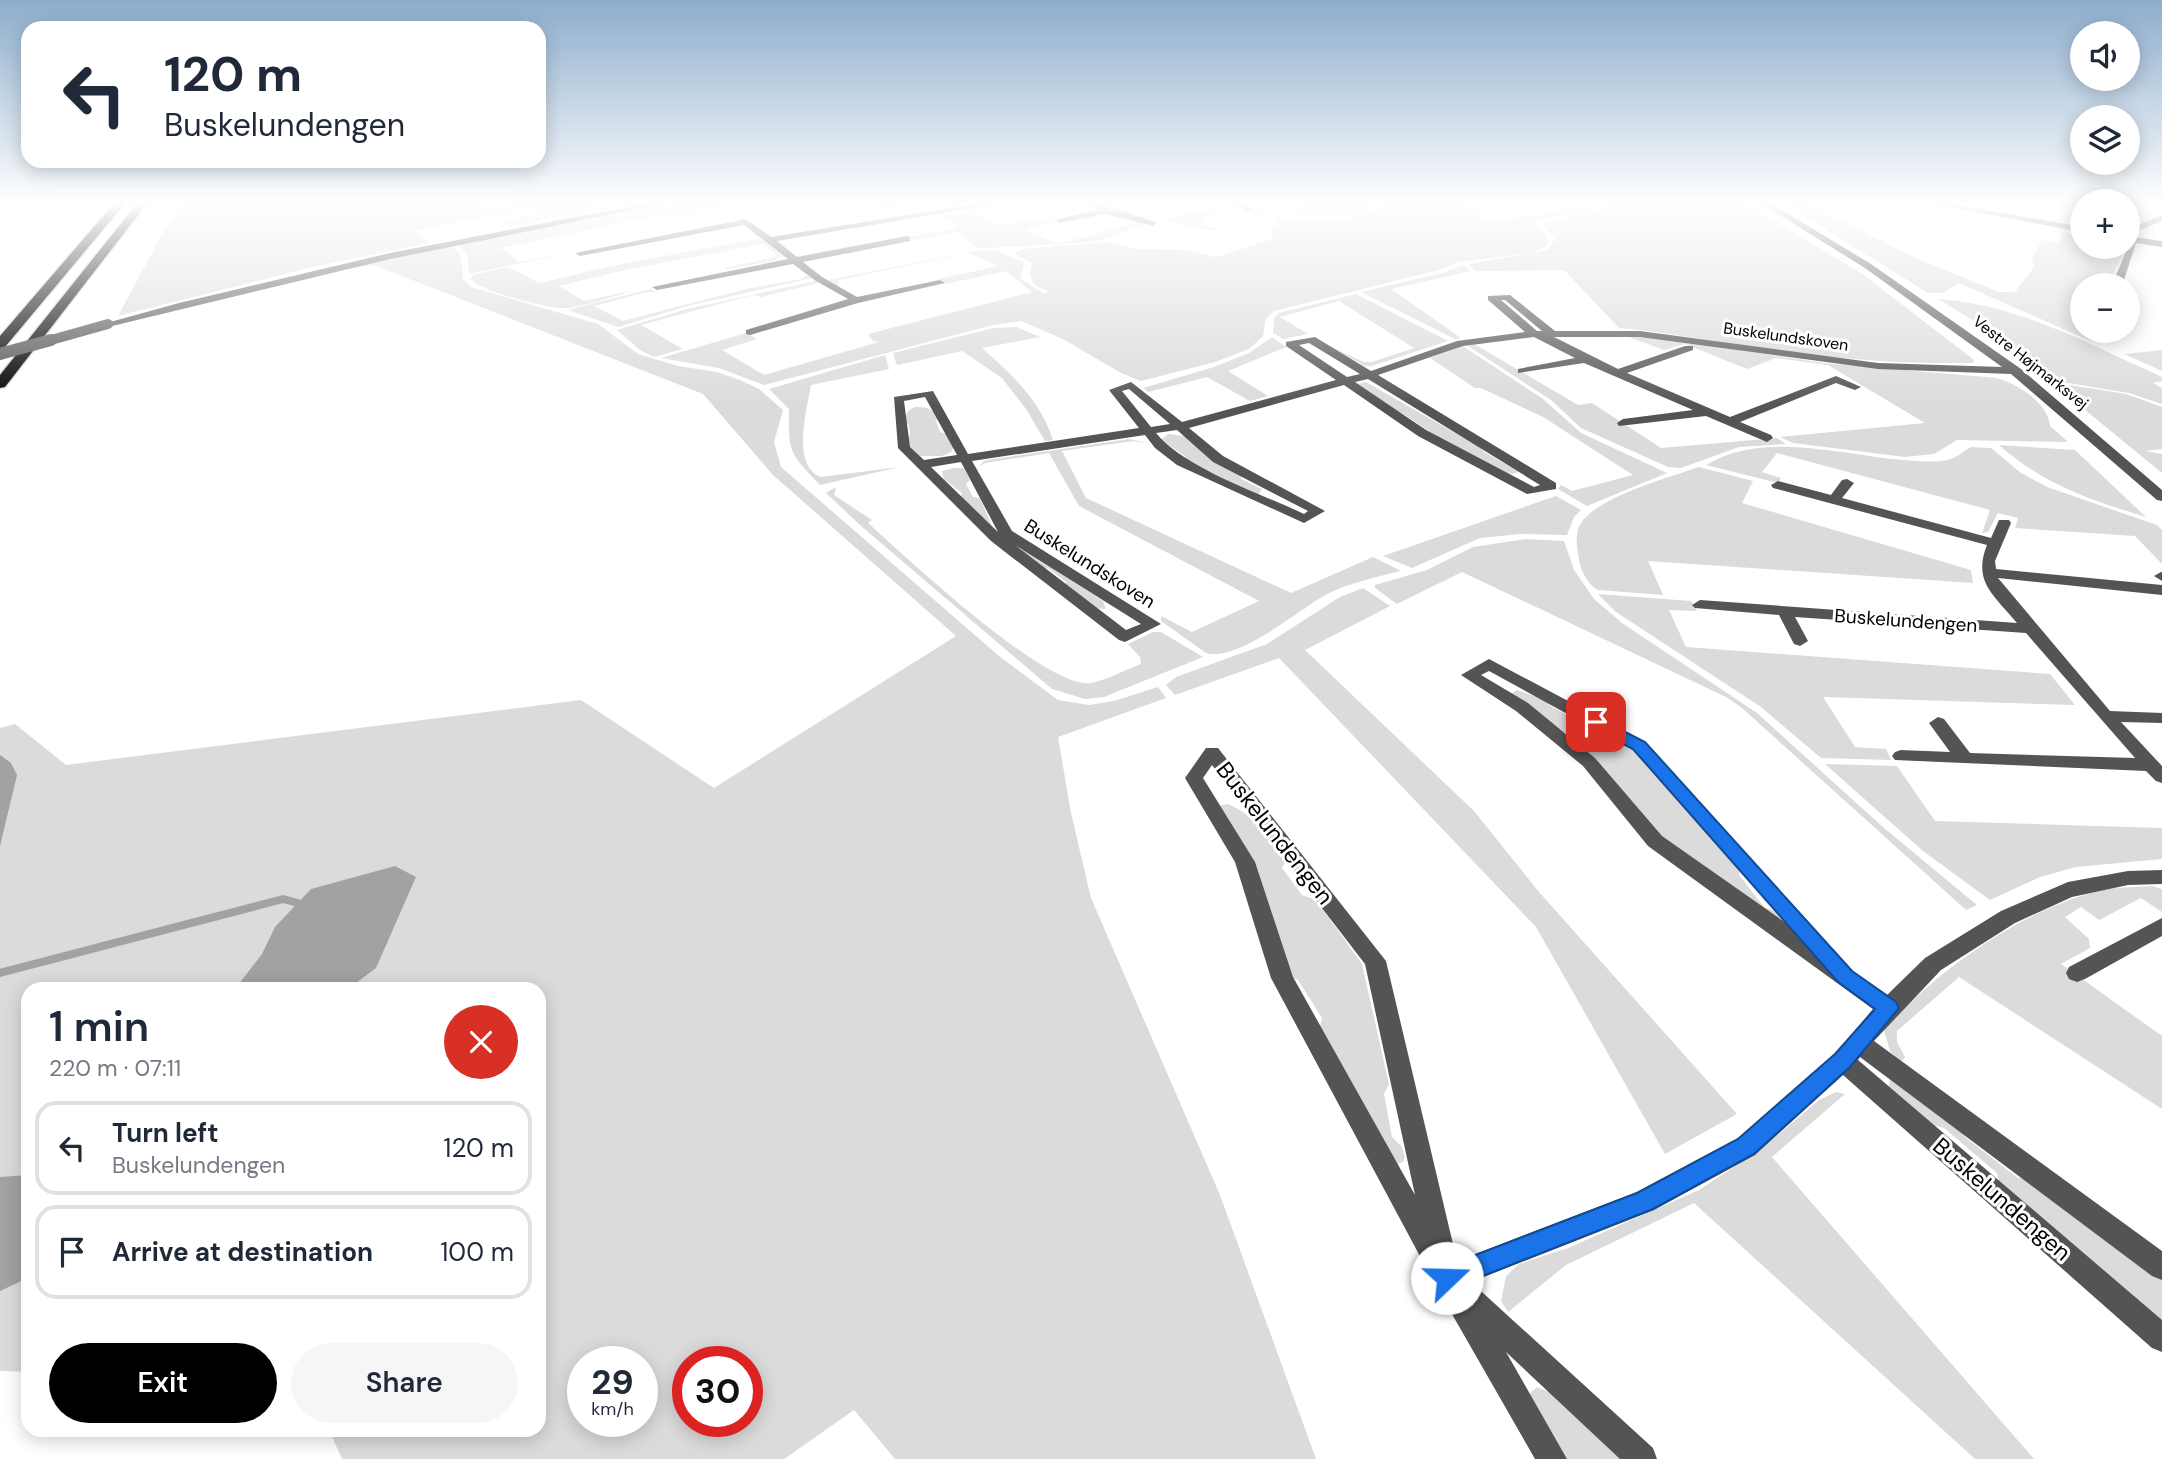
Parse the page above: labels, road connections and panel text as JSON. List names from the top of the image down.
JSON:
{
  "streets": {
    "street": ["Buskelundskoven", "Vestre Højmarksvej", "Buskelundengen"]
  },
  "crossings": [
    ["Buskelundskoven", "Vestre Højmarksvej"]
  ],
  "page": {
    "map_buttons": ["+", "−"],
    "turn": ["120 m", "Buskelundengen"],
    "heading": ["1 min", "220 m · 07:11"],
    "list": [
      {
        "name": "Turn left",
        "note": "Buskelundengen",
        "value": "120 m"
      },
      {
        "name": "Arrive at destination",
        "value": "100 m"
      }
    ],
    "buttons": ["Exit", "Share"],
    "speed": "29 km/h",
    "limit": "30"
  }
}
